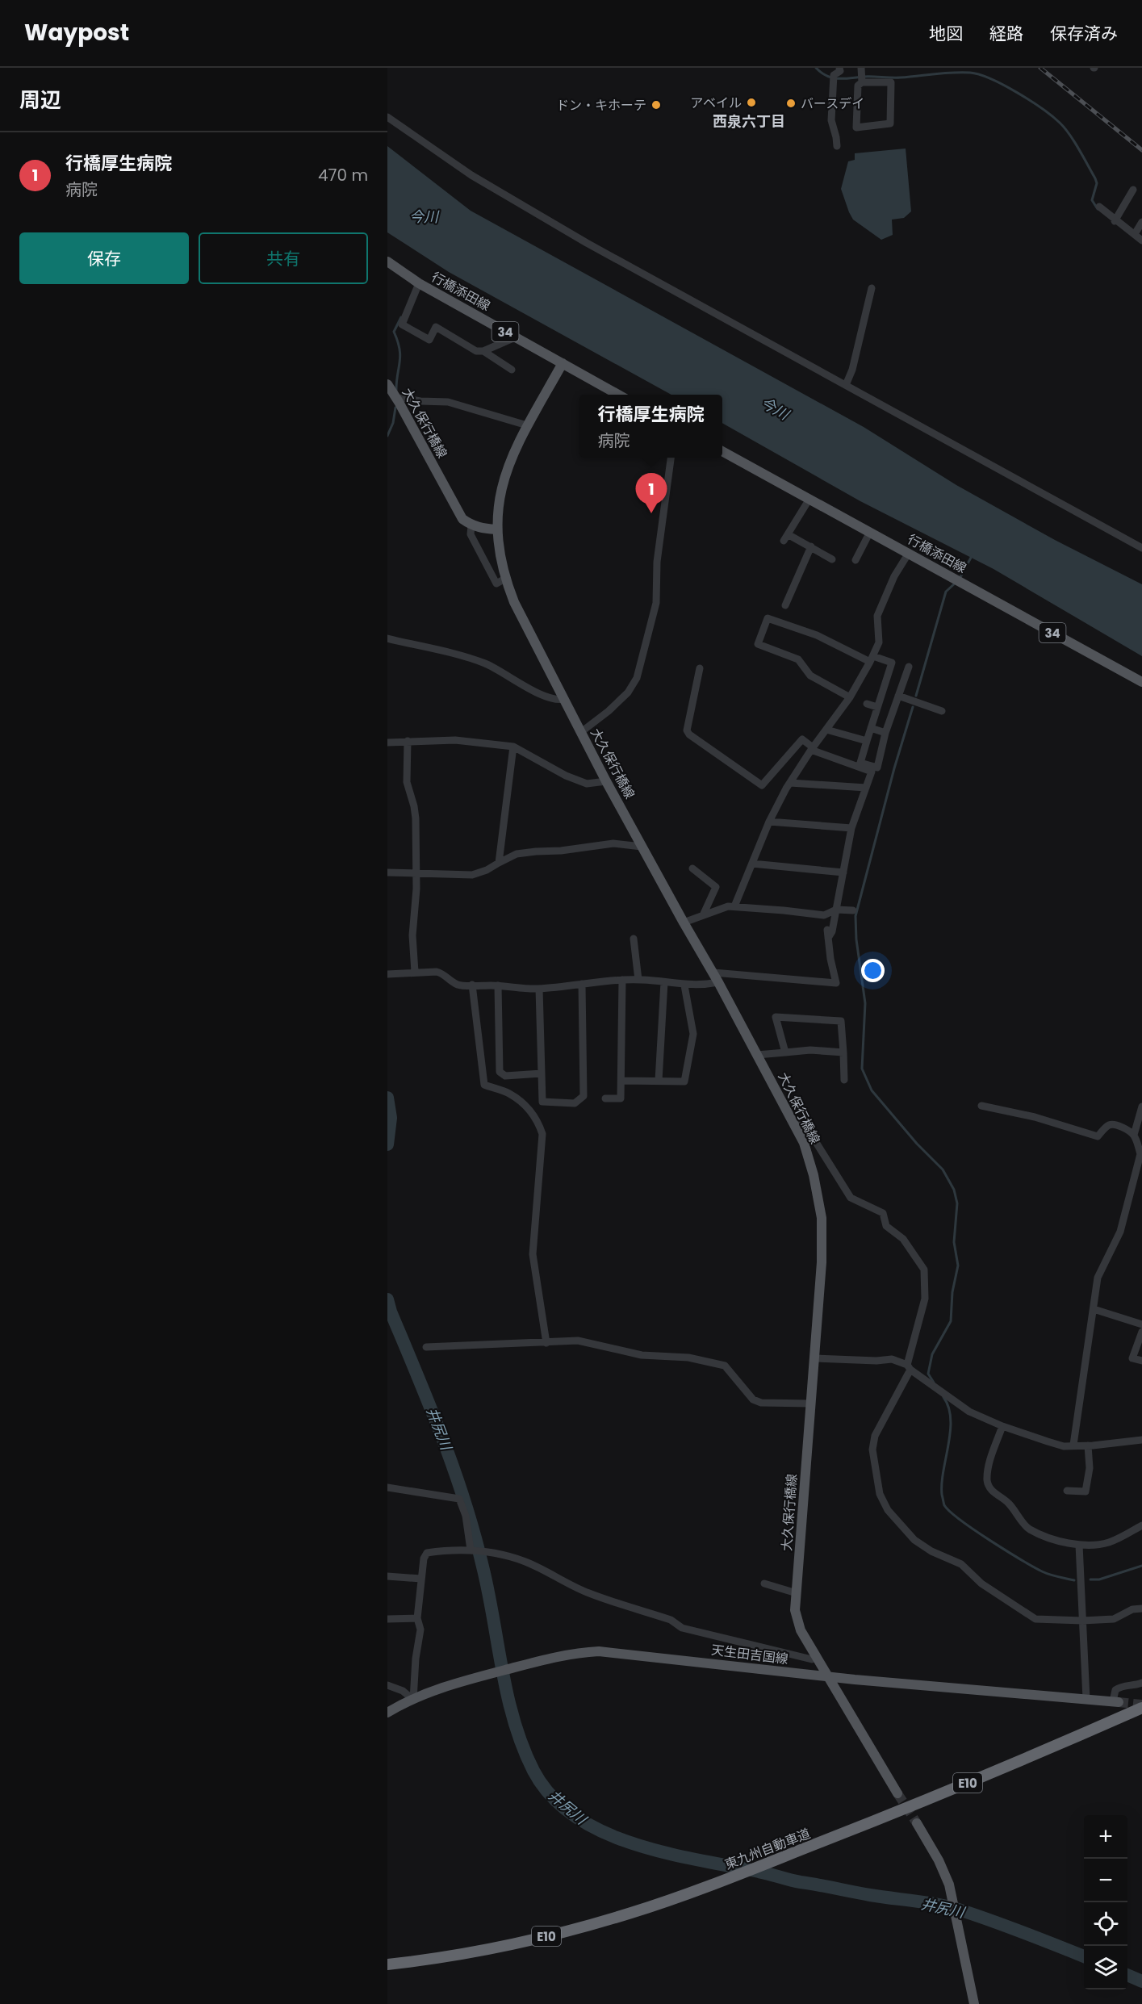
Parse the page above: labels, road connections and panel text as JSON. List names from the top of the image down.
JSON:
{
  "streets": {
    "highway": ["E10", "東九州自動車道"],
    "main road": [
      "行橋添田線",
      "34",
      "大久保行橋線",
      "天生田吉国線"
    ]
  },
  "crossings": [
    ["行橋添田線", "大久保行橋線"],
    ["大久保行橋線", "天生田吉国線"]
  ],
  "districts": ["西泉六丁目"],
  "water": ["今川", "井尻川"],
  "places": ["アベイル", "バースデイ", "ドン・キホーテ"],
  "page": {
    "header": "Waypost",
    "nav": ["地図", "経路", "保存済み"],
    "heading": "周辺",
    "list": [
      {
        "mark": "1",
        "name": "行橋厚生病院",
        "note": "病院",
        "value": "470 m"
      }
    ],
    "buttons": ["保存", "共有"],
    "popup": ["行橋厚生病院", "病院"],
    "pins": "1",
    "map_buttons": ["+", "−"]
  }
}
